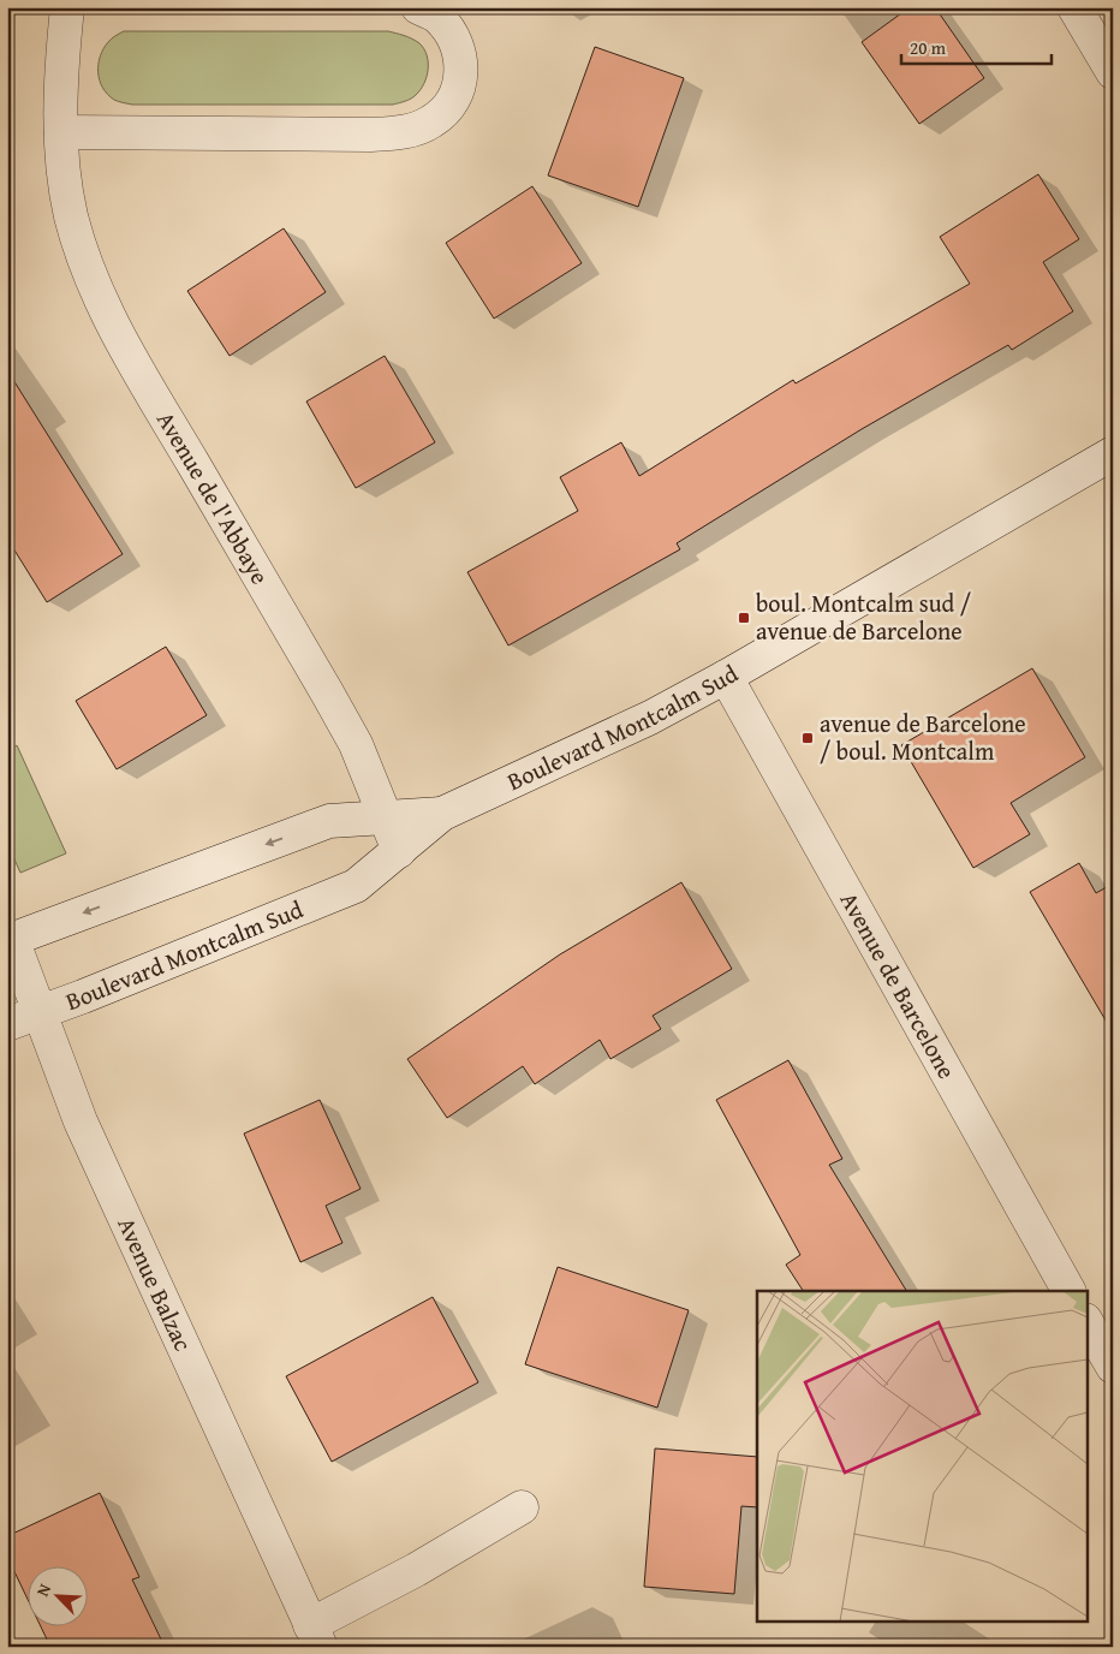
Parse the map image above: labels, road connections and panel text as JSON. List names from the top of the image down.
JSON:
{
  "streets": {
    "street": [
      "Avenue de l'Abbaye",
      "Boulevard Montcalm Sud",
      "Avenue de Barcelone",
      "Avenue Balzac"
    ]
  },
  "crossings": [
    ["Avenue de l'Abbaye", "Boulevard Montcalm Sud"],
    ["Boulevard Montcalm Sud", "Avenue de Barcelone"],
    ["Boulevard Montcalm Sud", "Avenue Balzac"]
  ],
  "places": {
    "transit": ["boul. Montcalm sud / avenue de Barcelone", "avenue de Barcelone / boul. Montcalm"]
  },
  "scale_bar": "20 m",
  "north": "top left"
}
